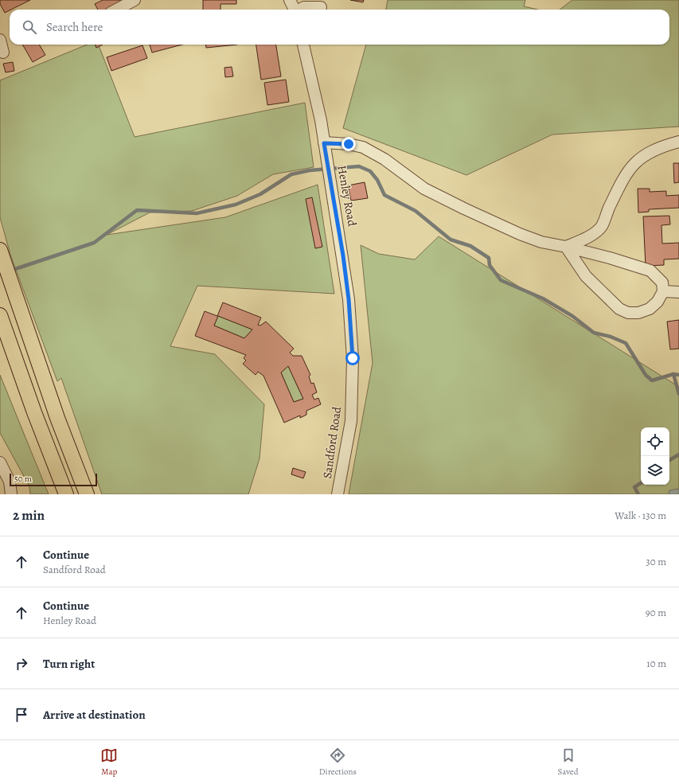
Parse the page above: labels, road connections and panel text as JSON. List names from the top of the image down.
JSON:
{
  "streets": {
    "street": ["Henley Road", "Sandford Road"]
  },
  "crossings": [
    ["Henley Road", "Sandford Road"]
  ],
  "scale_bar": "50 m",
  "page": {
    "search": "Search here",
    "scale": "50 m",
    "heading": ["2 min", "Walk · 130 m"],
    "list": [
      ["Continue", "Sandford Road", "30 m"],
      ["Continue", "Henley Road", "90 m"],
      ["Turn right", "10 m"],
      "Arrive at destination"
    ],
    "nav": ["Map", "Directions", "Saved"]
  }
}
